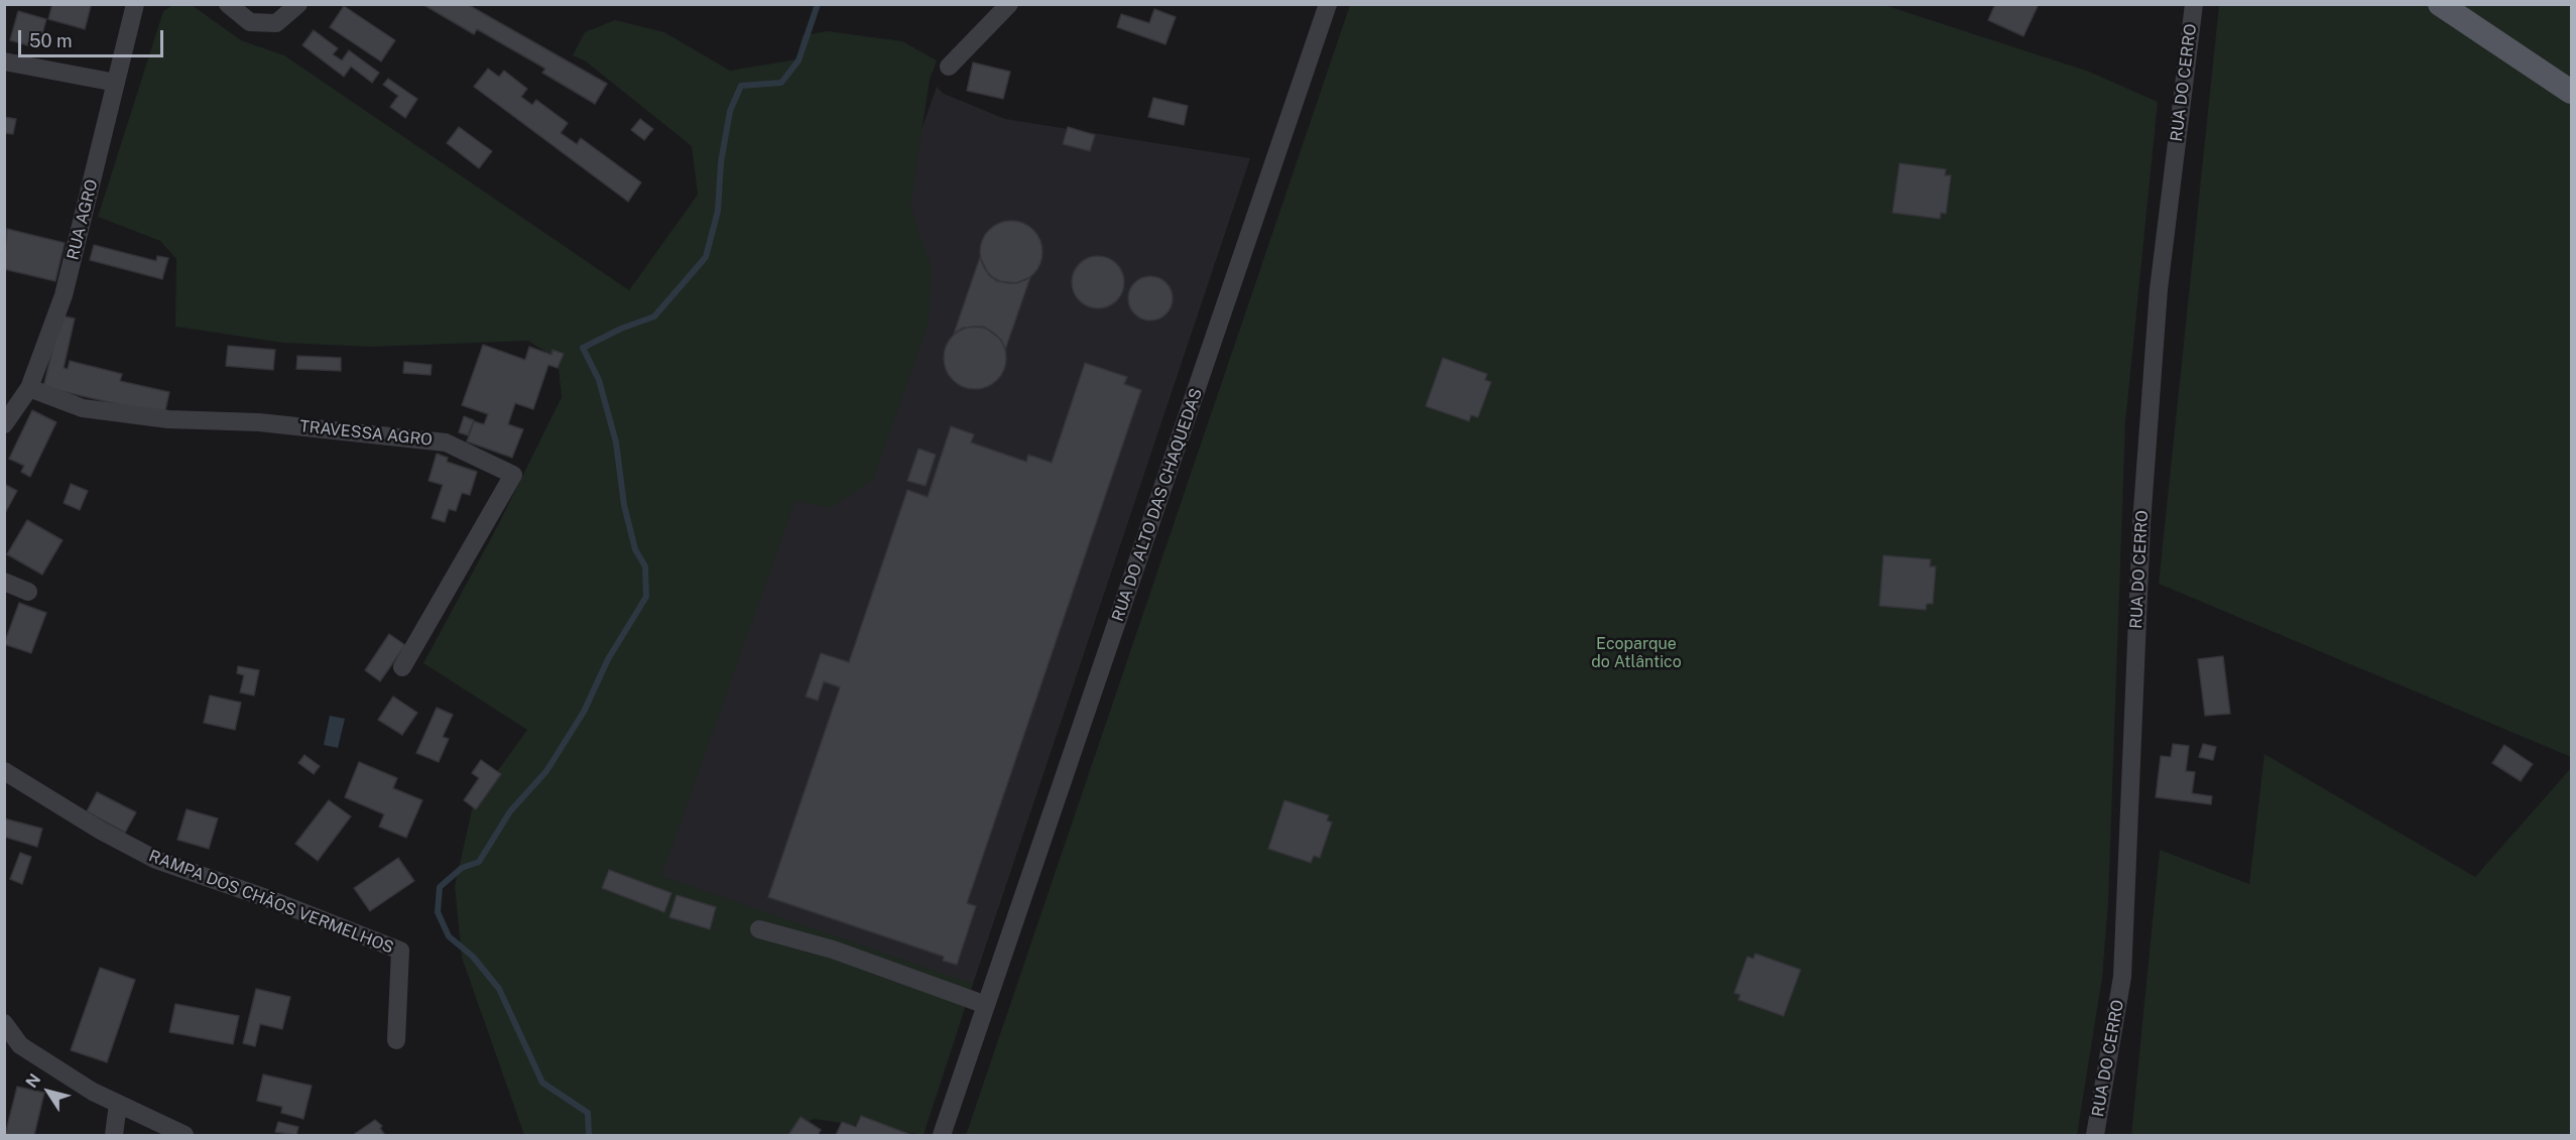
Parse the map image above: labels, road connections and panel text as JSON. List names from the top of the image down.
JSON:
{
  "streets": {
    "street": [
      "RUA DO CERRO",
      "RUA AGRO",
      "TRAVESSA AGRO",
      "RUA DO ALTO DAS CHAQUEDAS",
      "RAMPA DOS CHÃOS VERMELHOS"
    ]
  },
  "crossings": [
    ["RUA AGRO", "TRAVESSA AGRO"]
  ],
  "parks": ["Ecoparque do Atlântico"],
  "scale_bar": "50 m",
  "north": "top left"
}
